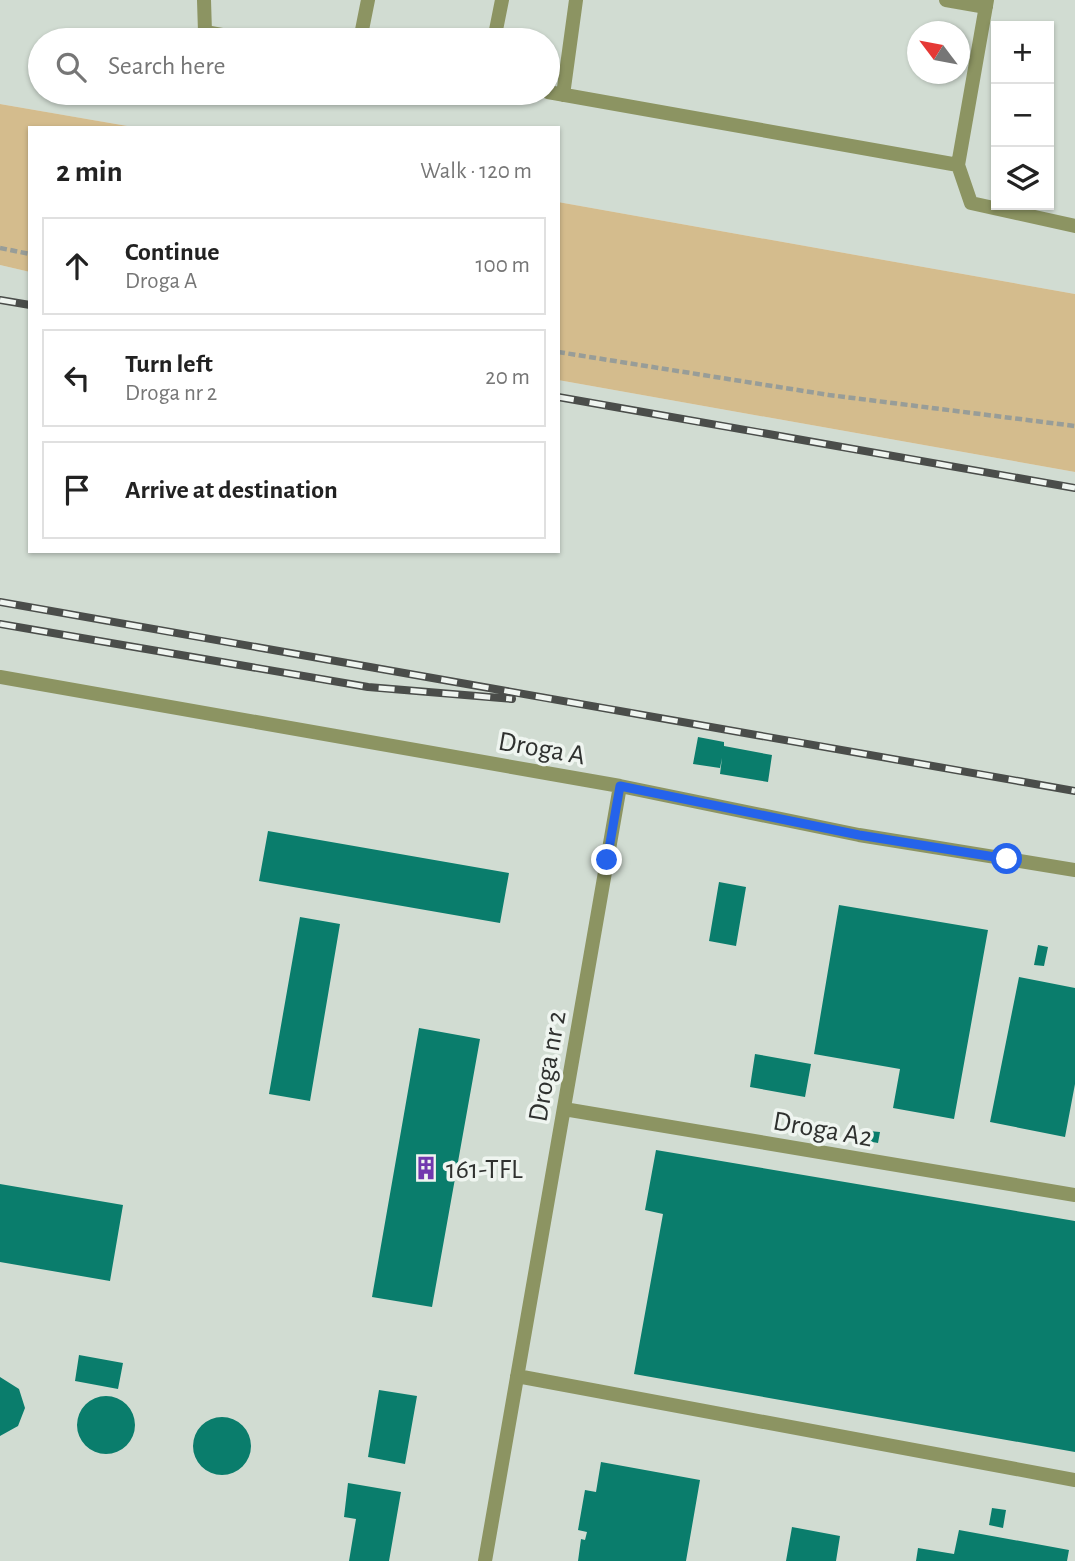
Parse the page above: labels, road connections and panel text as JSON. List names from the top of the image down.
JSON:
{
  "streets": {
    "lane": ["Droga A", "Droga nr 2", "Droga A2"]
  },
  "crossings": [
    ["Droga A", "Droga nr 2"],
    ["Droga nr 2", "Droga A2"]
  ],
  "places": {
    "building": ["161-TFL"]
  },
  "north": "top left",
  "page": {
    "map_buttons": ["+", "−"],
    "search": "Search here",
    "heading": ["2 min", "Walk · 120 m"],
    "list": [
      ["Continue", "Droga A", "100 m"],
      ["Turn left", "Droga nr 2", "20 m"],
      "Arrive at destination"
    ]
  }
}
